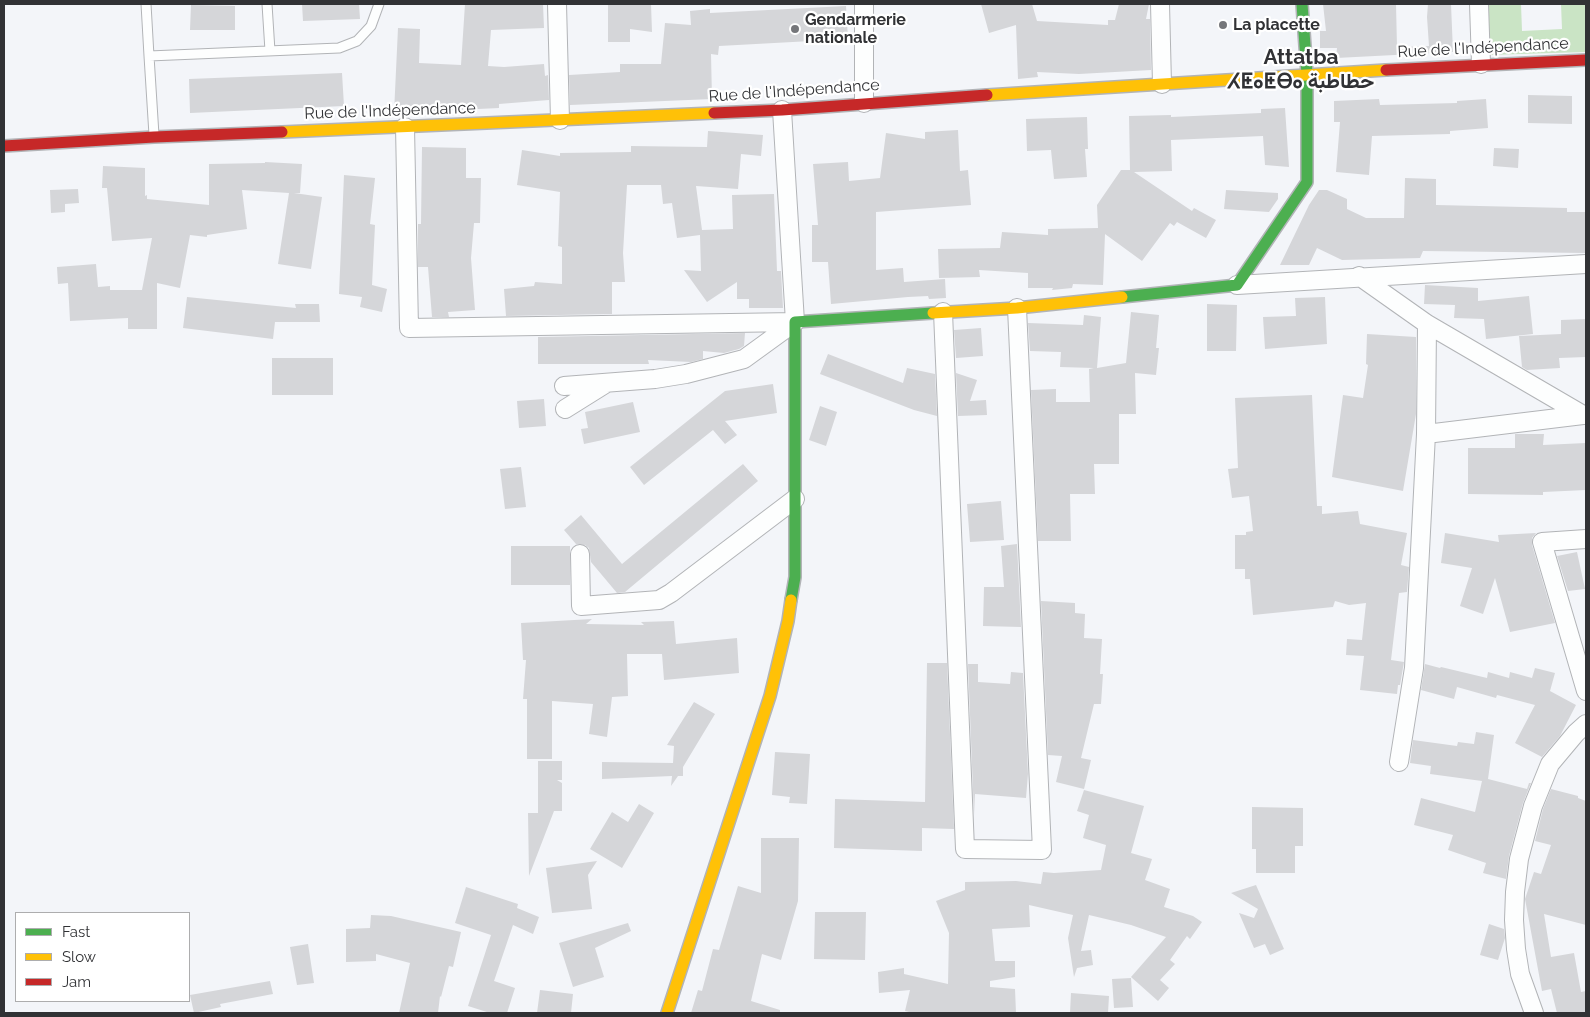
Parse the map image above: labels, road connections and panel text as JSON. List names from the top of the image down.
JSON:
{
  "streets": {
    "main road": ["Rue de l'Indépendance"]
  },
  "districts": ["Attatba ⵃⵟⴰⵟⴱⴰ حطاطبة"],
  "places": ["La placette", "Gendarmerie nationale"],
  "legend": ["Fast", "Slow", "Jam"]
}
